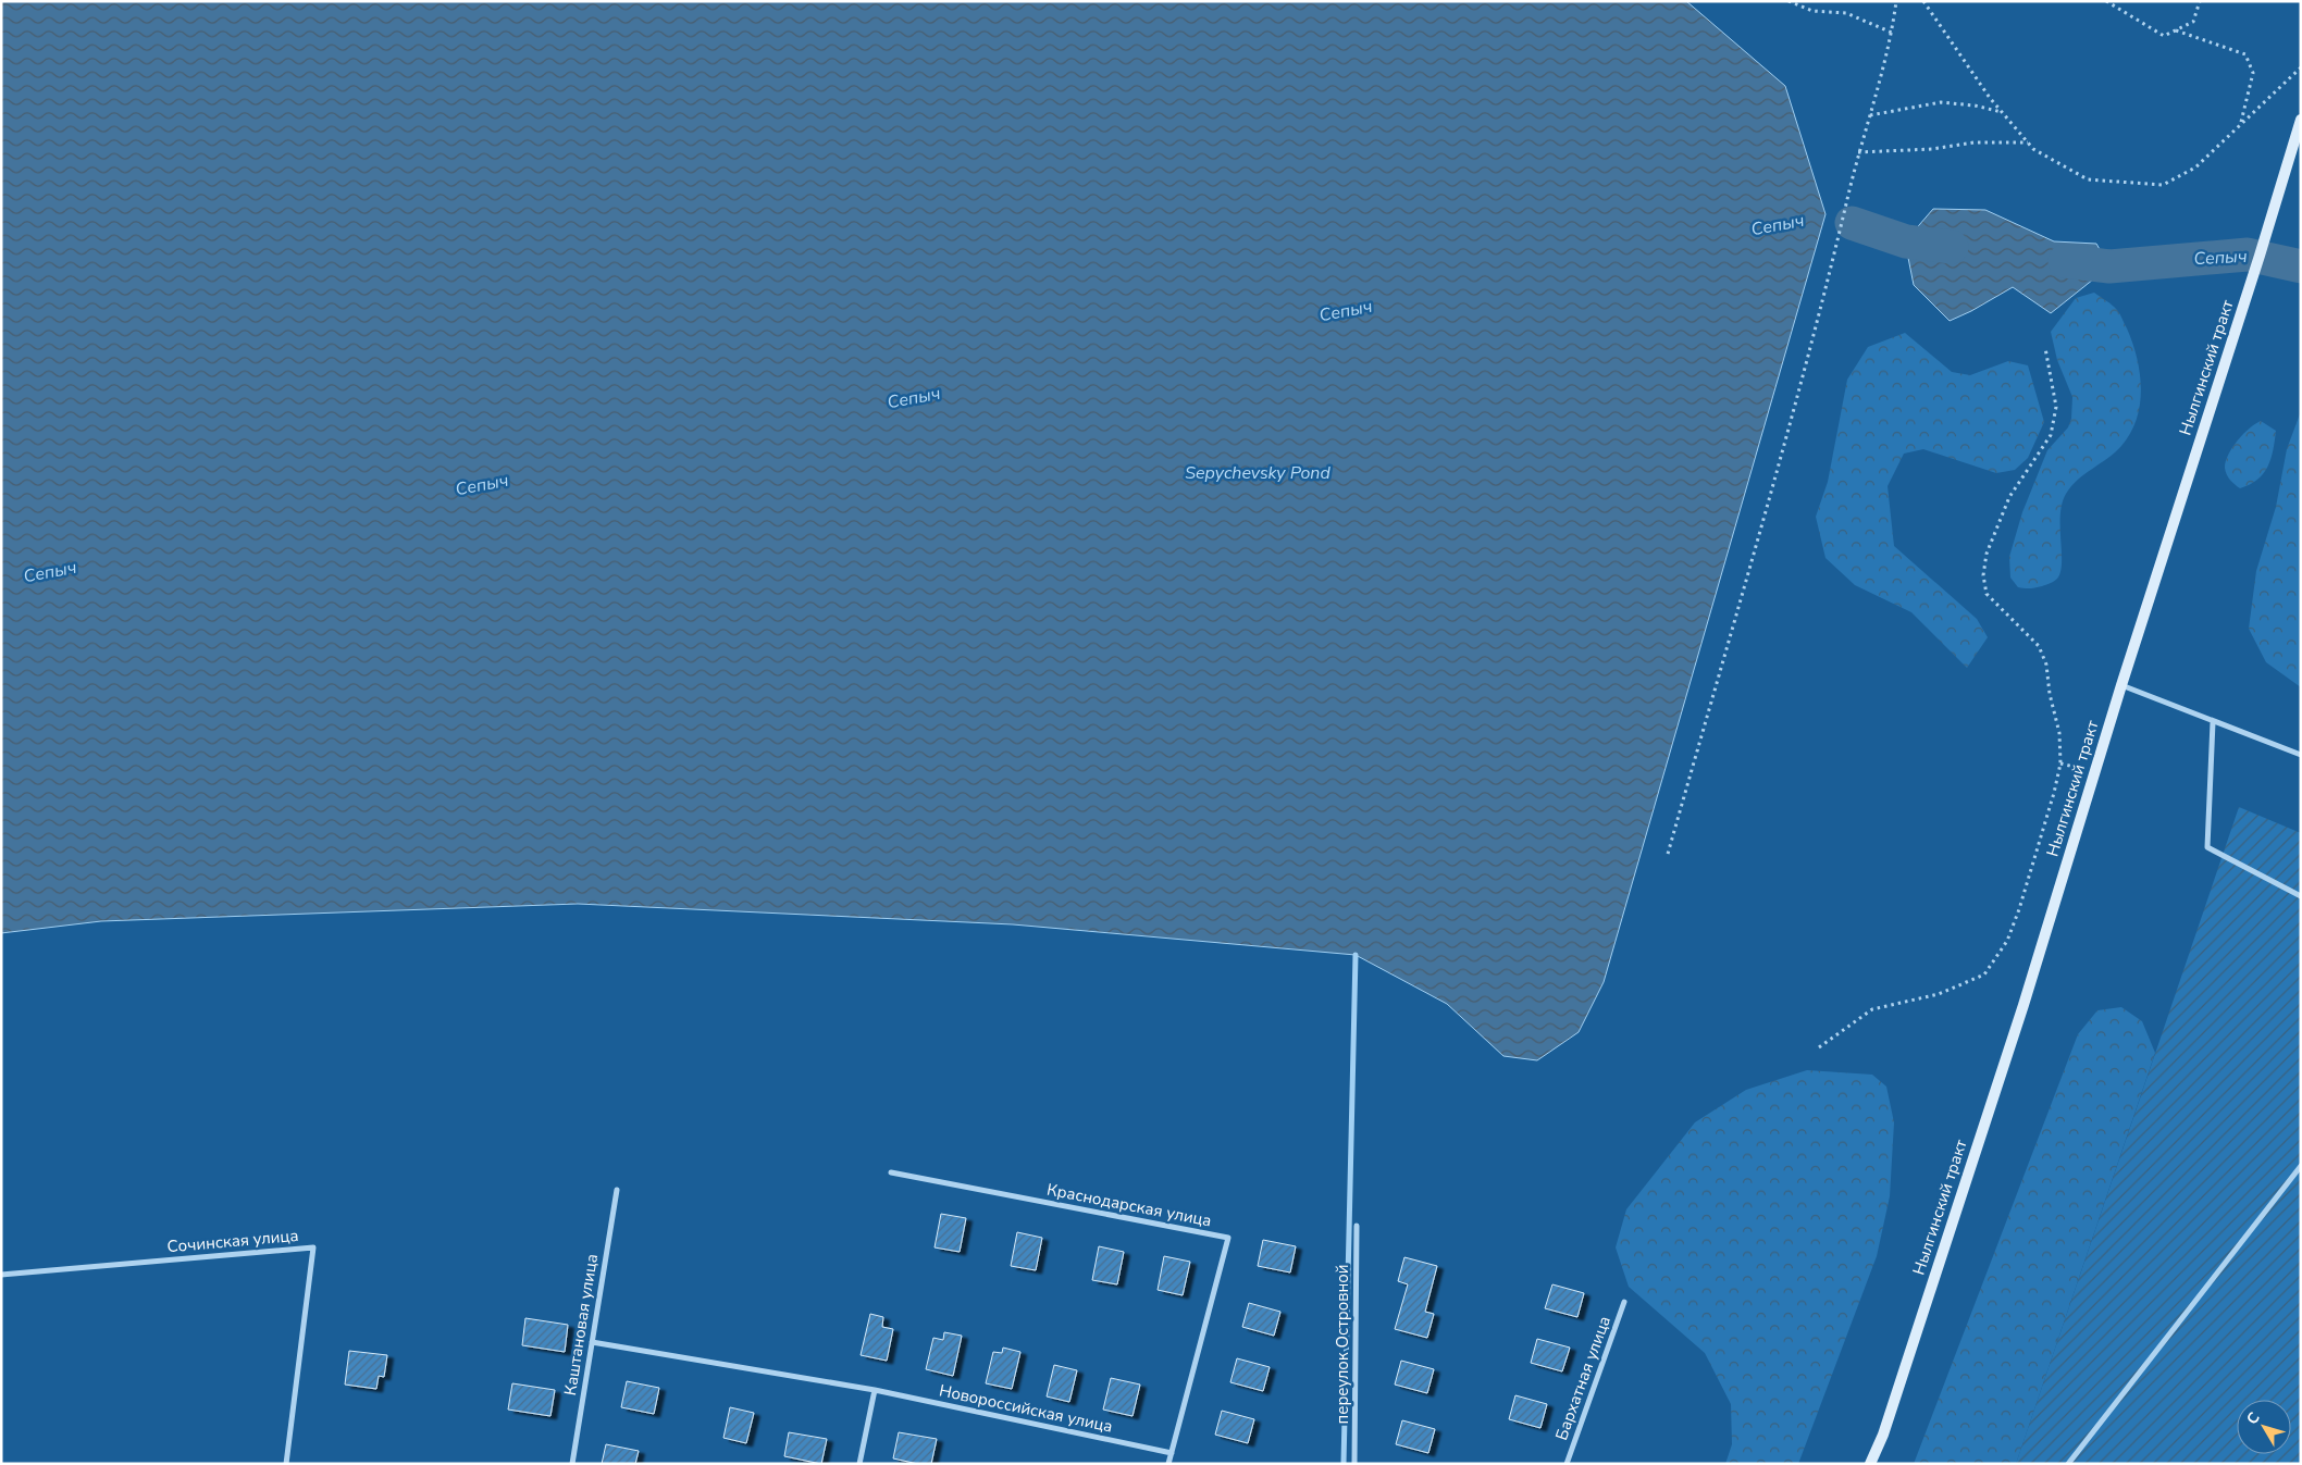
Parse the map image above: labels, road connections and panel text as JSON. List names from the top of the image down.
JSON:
{
  "streets": {
    "main road": ["Нылгинский тракт"],
    "street": [
      "Краснодарская улица",
      "Сочинская улица",
      "Каштановая улица",
      "переулок Островной",
      "Бархатная улица",
      "Новороссийская улица"
    ]
  },
  "crossings": [
    ["Краснодарская улица", "Новороссийская улица"],
    ["Каштановая улица", "Новороссийская улица"]
  ],
  "water": ["Сепыч", "Sepychevsky Pond"],
  "north": "top left"
}
